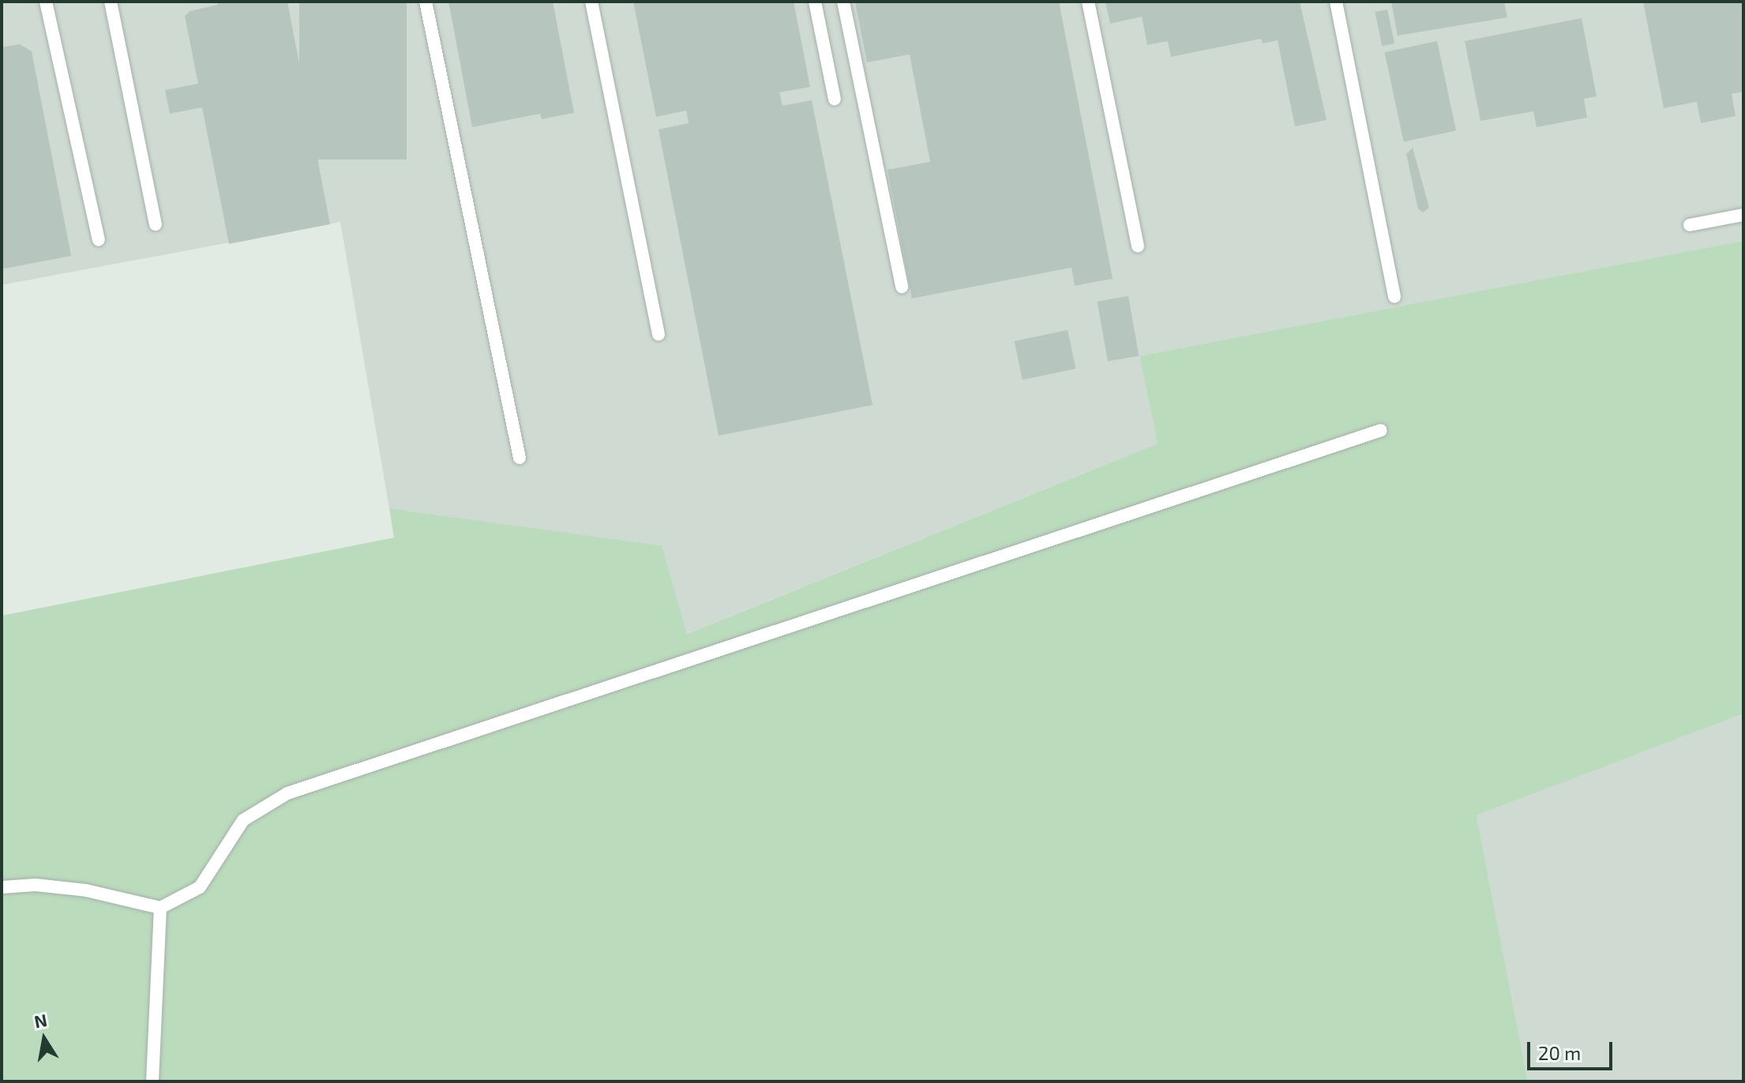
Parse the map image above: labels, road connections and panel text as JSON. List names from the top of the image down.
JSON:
{
  "scale_bar": "20 m",
  "north": "top"
}
